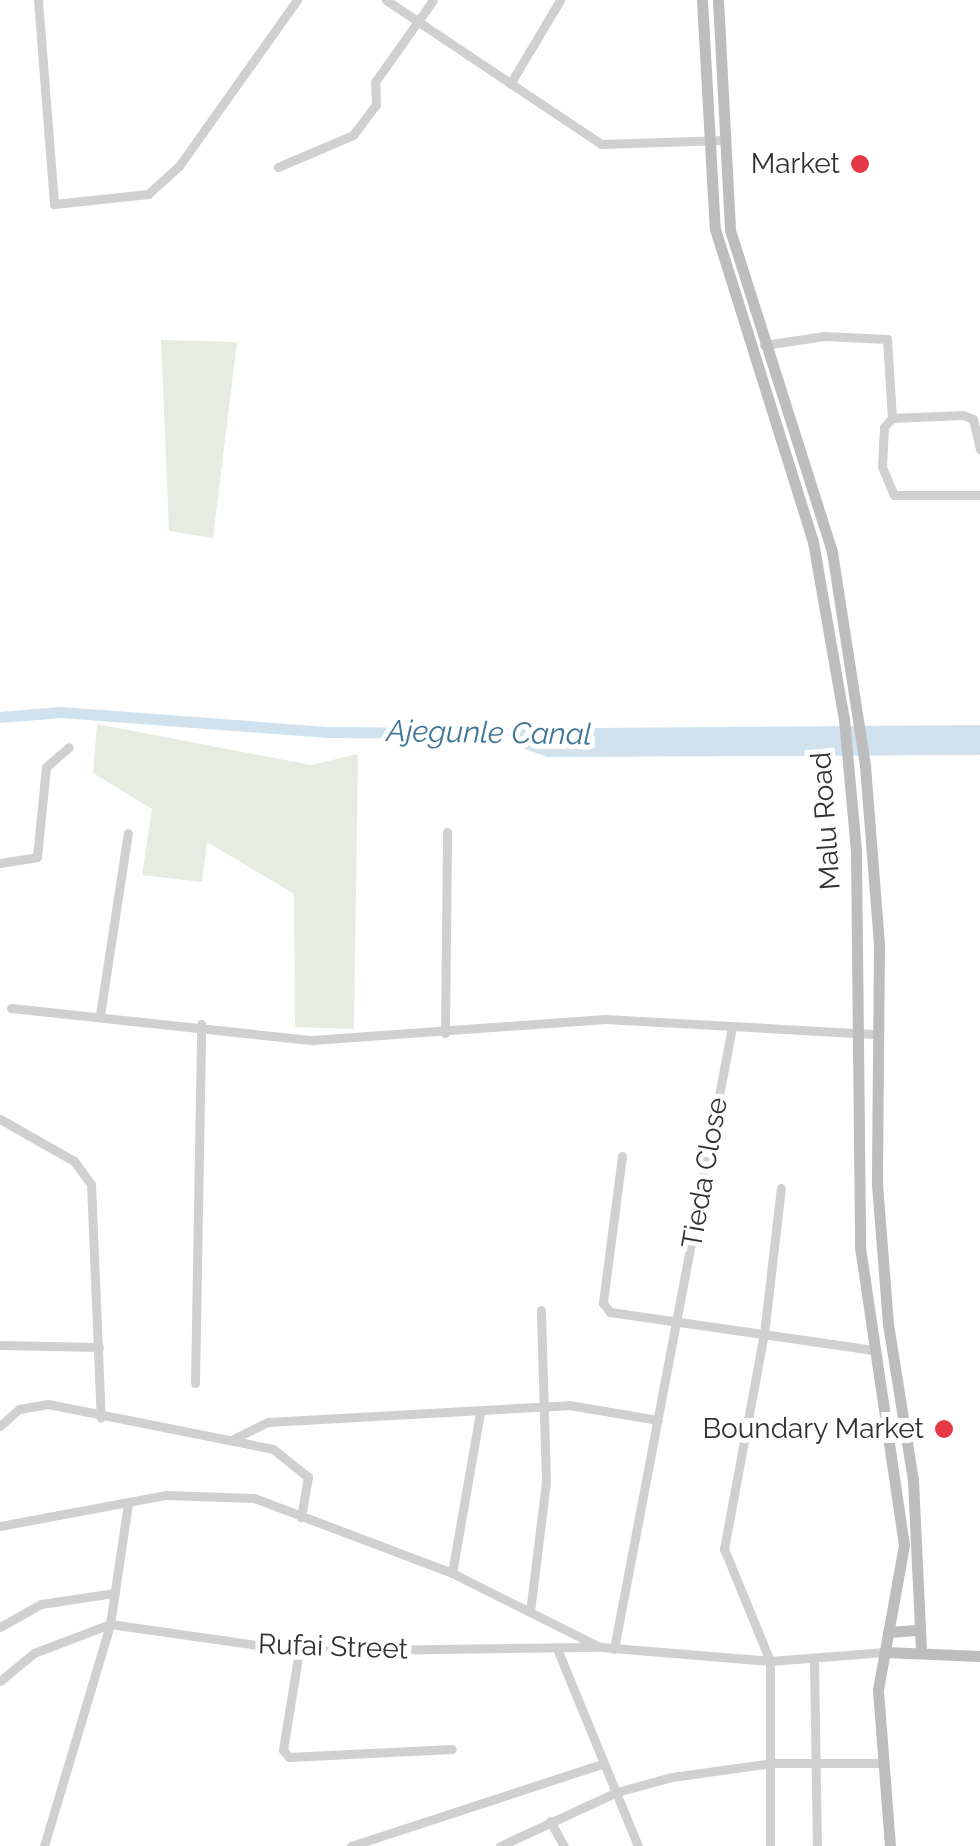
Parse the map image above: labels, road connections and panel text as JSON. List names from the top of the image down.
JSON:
{
  "streets": {
    "main road": ["Malu Road"],
    "street": ["Tieda Close", "Rufai Street"]
  },
  "water": ["Ajegunle Canal"],
  "places": ["Market", "Boundary Market"]
}
